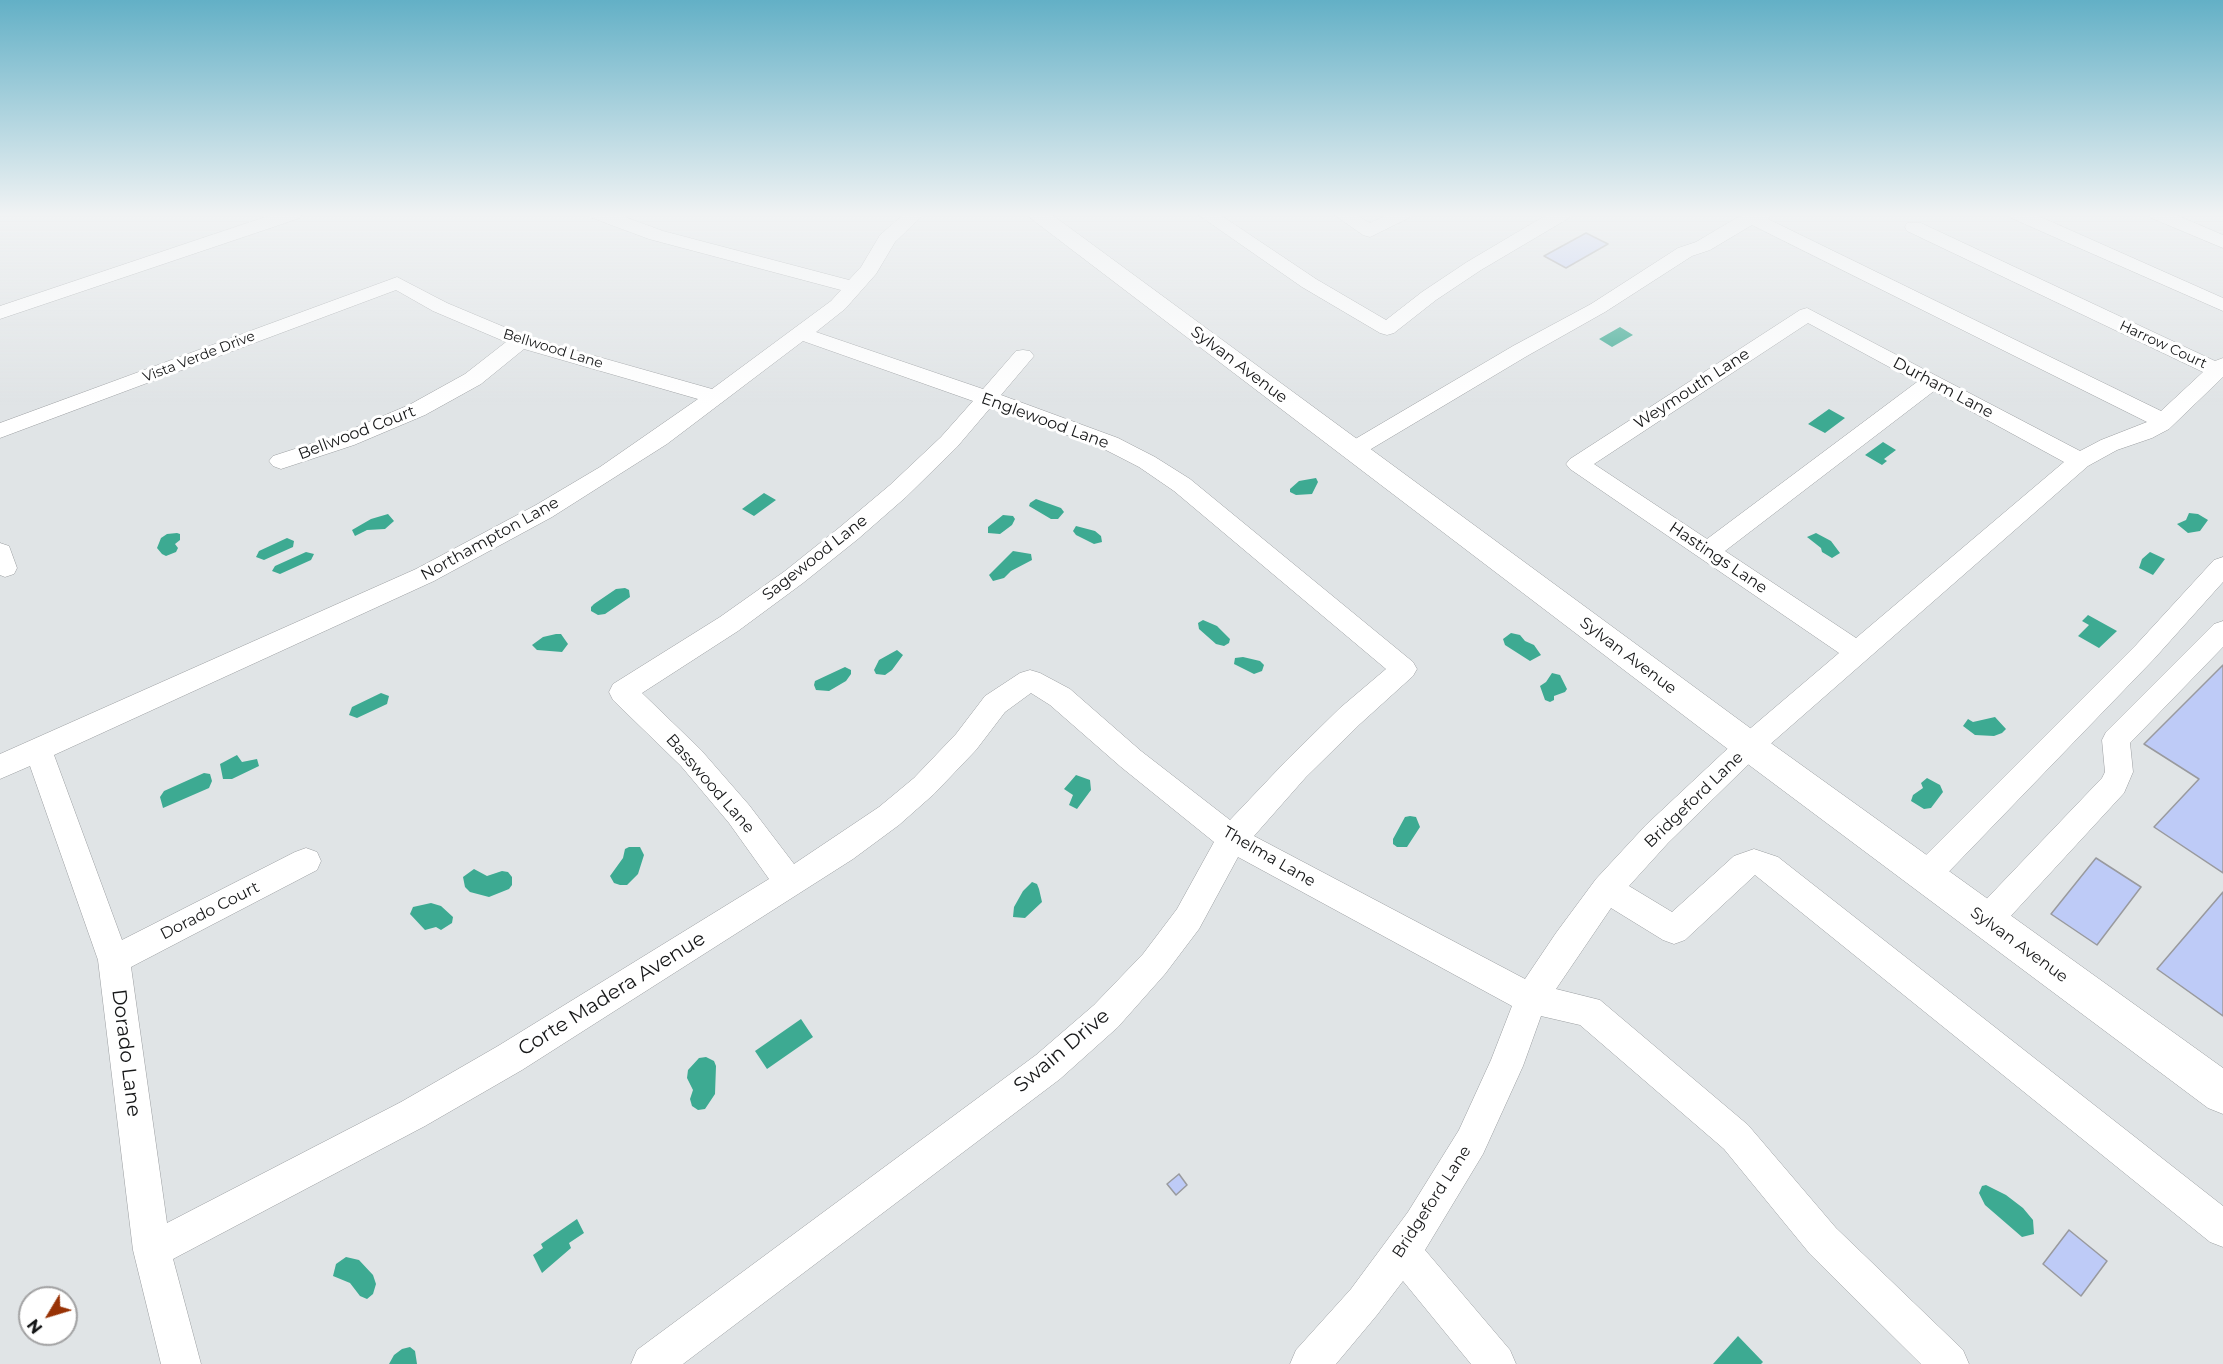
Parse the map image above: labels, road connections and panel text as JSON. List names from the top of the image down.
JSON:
{
  "streets": {
    "main road": ["Sylvan Avenue"],
    "street": [
      "Harrow Court",
      "Bellwood Lane",
      "Vista Verde Drive",
      "Durham Lane",
      "Weymouth Lane",
      "Englewood Lane",
      "Bellwood Court",
      "Northampton Lane",
      "Sagewood Lane",
      "Hastings Lane",
      "Basswood Lane",
      "Bridgeford Lane",
      "Thelma Lane",
      "Dorado Court",
      "Corte Madera Avenue",
      "Swain Drive",
      "Dorado Lane"
    ]
  },
  "crossings": [
    ["Harrow Court", "Bridgeford Lane"],
    ["Bellwood Lane", "Vista Verde Drive"],
    ["Bellwood Lane", "Bellwood Court"],
    ["Bellwood Lane", "Northampton Lane"],
    ["Sylvan Avenue", "Bridgeford Lane"],
    ["Durham Lane", "Weymouth Lane"],
    ["Durham Lane", "Bridgeford Lane"],
    ["Weymouth Lane", "Hastings Lane"],
    ["Englewood Lane", "Northampton Lane"],
    ["Englewood Lane", "Sagewood Lane"],
    ["Englewood Lane", "Swain Drive"],
    ["Northampton Lane", "Dorado Lane"],
    ["Sagewood Lane", "Basswood Lane"],
    ["Hastings Lane", "Bridgeford Lane"],
    ["Basswood Lane", "Corte Madera Avenue"],
    ["Bridgeford Lane", "Thelma Lane"],
    ["Thelma Lane", "Corte Madera Avenue"],
    ["Thelma Lane", "Swain Drive"],
    ["Dorado Court", "Dorado Lane"],
    ["Corte Madera Avenue", "Dorado Lane"]
  ],
  "north": "bottom left"
}
